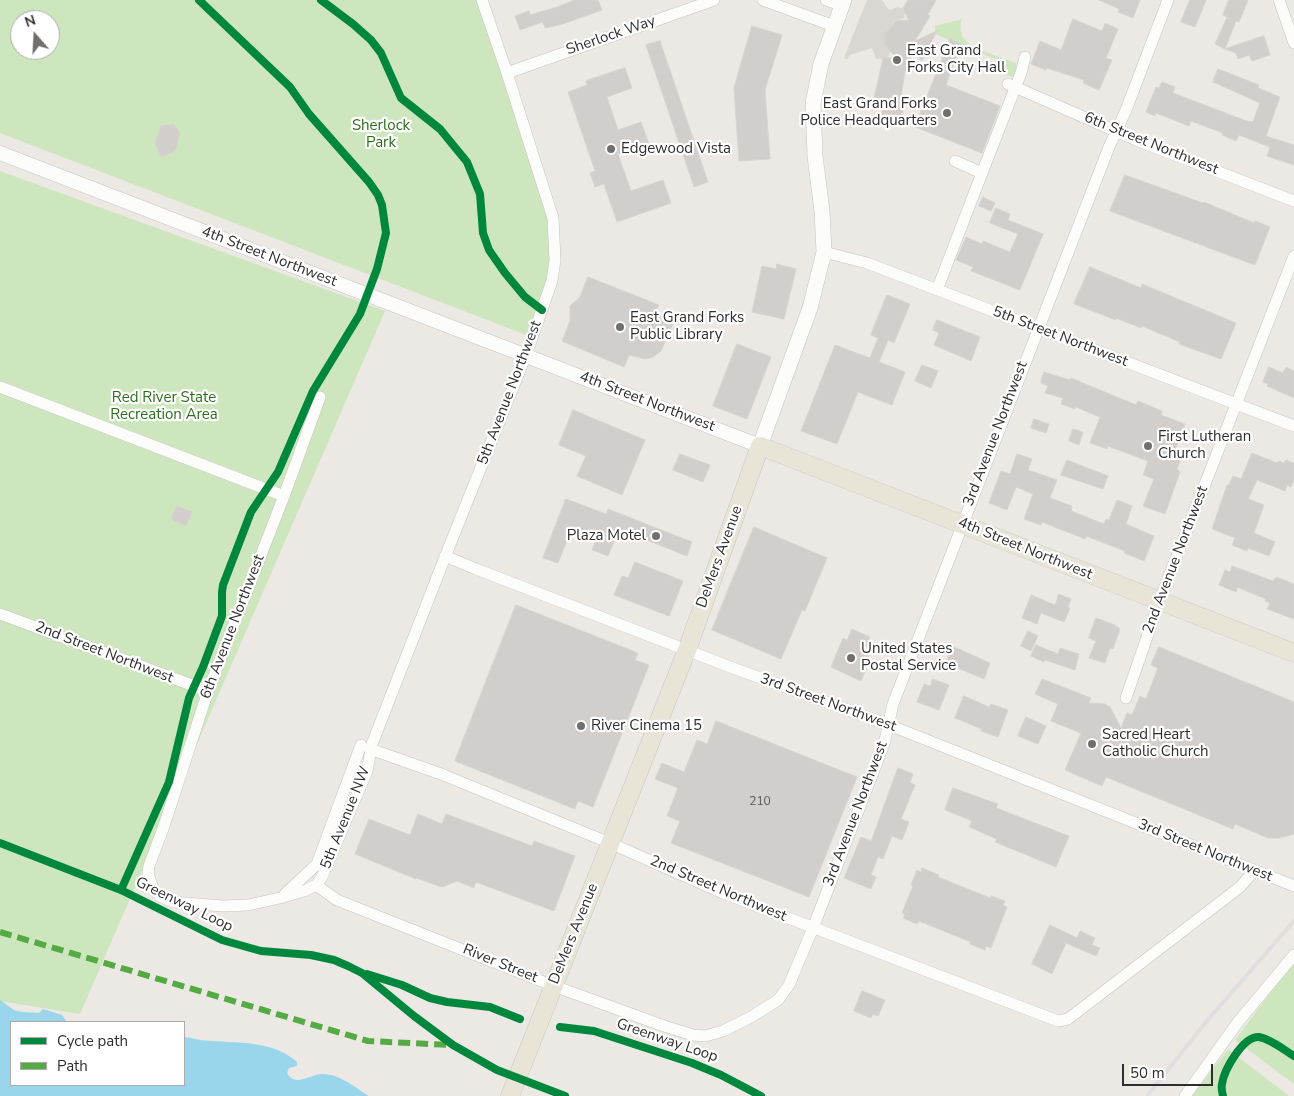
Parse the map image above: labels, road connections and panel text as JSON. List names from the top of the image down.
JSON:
{
  "streets": {
    "main road": ["4th Street Northwest", "DeMers Avenue"],
    "street": [
      "Sherlock Way",
      "6th Street Northwest",
      "5th Street Northwest",
      "5th Avenue Northwest",
      "3rd Avenue Northwest",
      "2nd Avenue Northwest",
      "6th Avenue Northwest",
      "2nd Street Northwest",
      "3rd Street Northwest",
      "5th Avenue NW",
      "River Street"
    ],
    "cycle path": ["Greenway Loop"]
  },
  "crossings": [
    ["Sherlock Way", "5th Avenue Northwest"],
    ["6th Street Northwest", "3rd Avenue Northwest"],
    ["4th Street Northwest", "5th Avenue Northwest"],
    ["4th Street Northwest", "3rd Avenue Northwest"],
    ["4th Street Northwest", "DeMers Avenue"],
    ["4th Street Northwest", "2nd Avenue Northwest"],
    ["5th Street Northwest", "3rd Avenue Northwest"],
    ["5th Street Northwest", "DeMers Avenue"],
    ["5th Street Northwest", "2nd Avenue Northwest"],
    ["5th Avenue Northwest", "2nd Street Northwest"],
    ["5th Avenue Northwest", "3rd Street Northwest"],
    ["5th Avenue Northwest", "5th Avenue NW"],
    ["3rd Avenue Northwest", "2nd Street Northwest"],
    ["3rd Avenue Northwest", "3rd Street Northwest"],
    ["3rd Avenue Northwest", "River Street"],
    ["DeMers Avenue", "2nd Street Northwest"],
    ["DeMers Avenue", "3rd Street Northwest"],
    ["DeMers Avenue", "River Street"],
    ["6th Avenue Northwest", "2nd Street Northwest"],
    ["6th Avenue Northwest", "5th Avenue NW"],
    ["6th Avenue Northwest", "River Street"],
    ["2nd Street Northwest", "3rd Street Northwest"],
    ["2nd Street Northwest", "5th Avenue NW"],
    ["2nd Street Northwest", "River Street"],
    ["5th Avenue NW", "River Street"]
  ],
  "parks": ["Sherlock Park", "Red River State Recreation Area"],
  "places": [
    "East Grand Forks City Hall",
    "East Grand Forks Police Headquarters",
    "Edgewood Vista",
    "East Grand Forks Public Library",
    "First Lutheran Church",
    "Plaza Motel",
    "United States Postal Service",
    "River Cinema 15",
    "Sacred Heart Catholic Church"
  ],
  "house_numbers": ["210"],
  "legend": ["Cycle path", "Path"],
  "scale_bar": "50 m",
  "north": "top"
}
